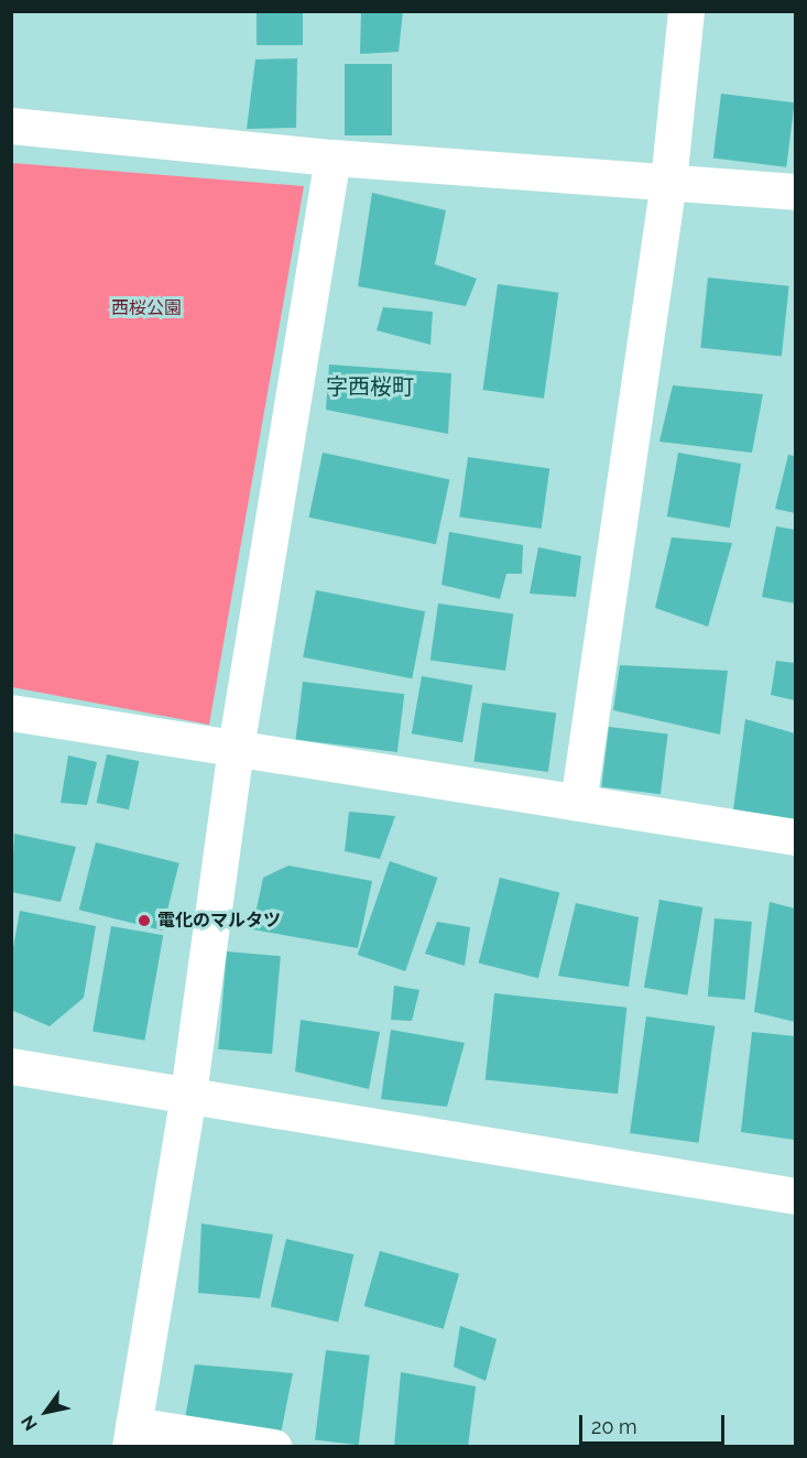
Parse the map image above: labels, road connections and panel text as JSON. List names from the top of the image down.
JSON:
{
  "districts": ["字西桜町"],
  "parks": ["西桜公園"],
  "places": ["電化のマルタツ"],
  "scale_bar": "20 m",
  "north": "bottom left"
}
